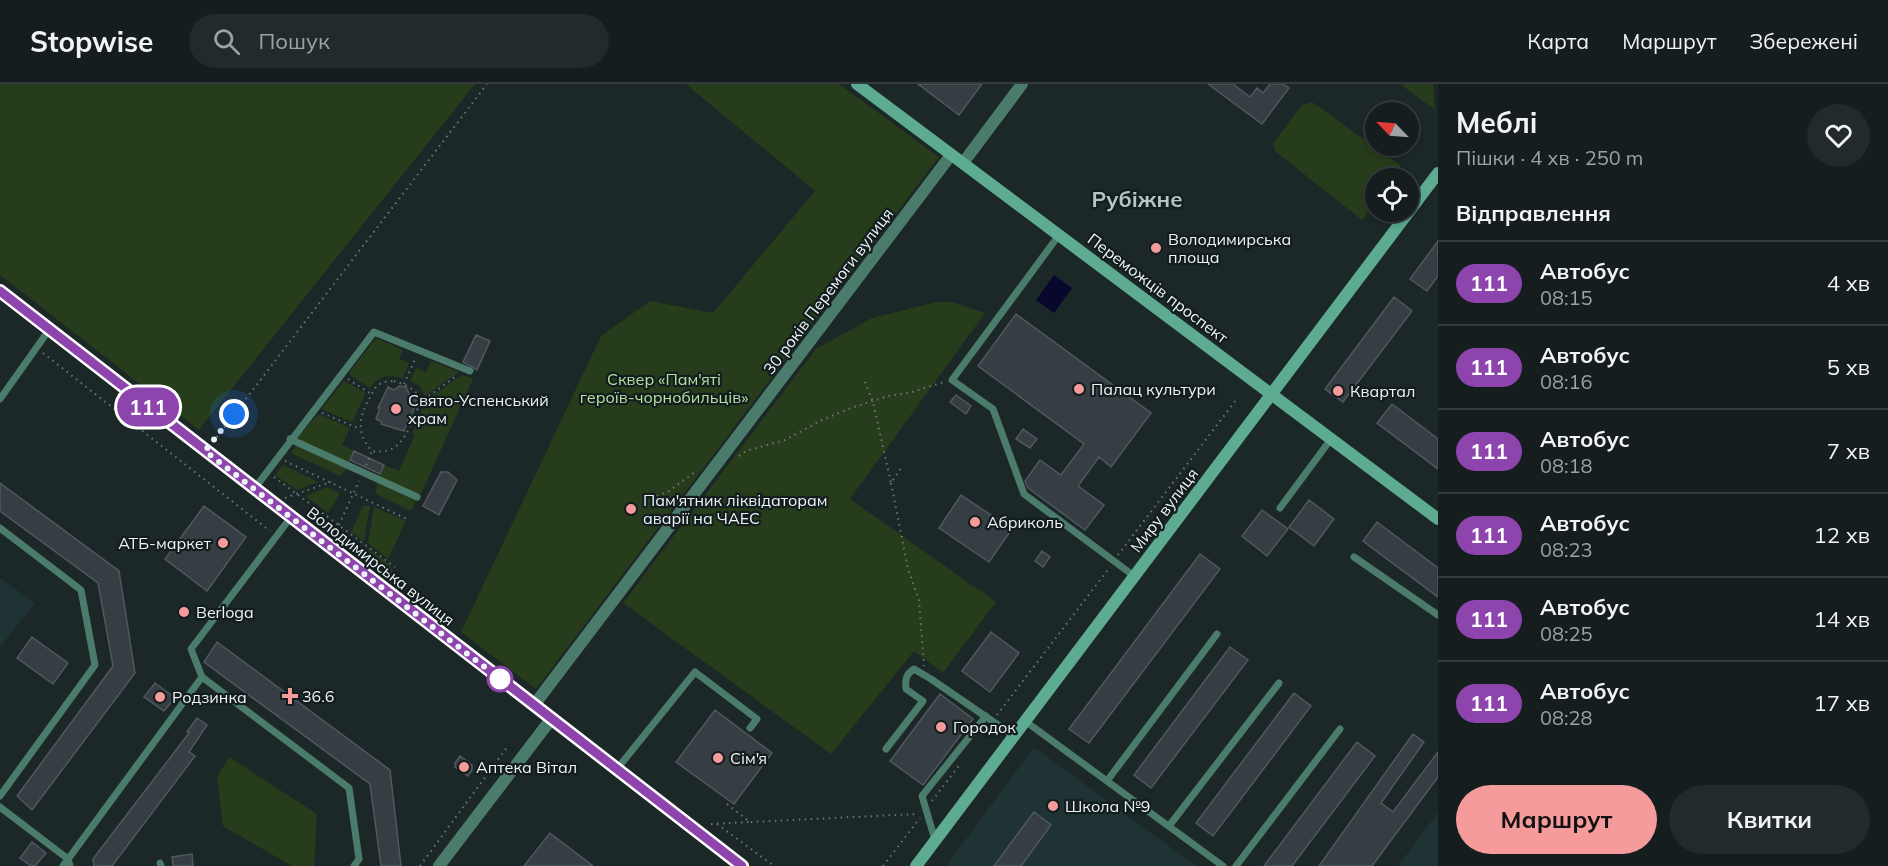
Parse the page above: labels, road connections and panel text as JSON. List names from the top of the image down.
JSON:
{
  "streets": {
    "street": [
      "Переможців проспект",
      "30 років Перемоги вулиця",
      "Миру вулиця",
      "Володимирська вулиця"
    ]
  },
  "crossings": [
    ["Переможців проспект", "30 років Перемоги вулиця"],
    ["Переможців проспект", "Миру вулиця"],
    ["30 років Перемоги вулиця", "Володимирська вулиця"]
  ],
  "districts": ["Рубіжне"],
  "parks": ["Сквер «Пам'яті героїв-чорнобильців»"],
  "places": {
    "other": [
      "Володимирська площа",
      "Палац культури",
      "Квартал",
      "Свято-Успенський храм",
      "Пам'ятник ліквідаторам аварії на ЧАЕС",
      "Абриколь",
      "АТБ-маркет",
      "Berloga",
      "Родзинка",
      "Городок",
      "Сім'я",
      "Аптека Вітал",
      "Школа №9"
    ],
    "health": ["36.6"]
  },
  "lines": ["bus line 111"],
  "north": "top left",
  "page": {
    "header": "Stopwise",
    "search": "Пошук",
    "nav": ["Карта", "Маршрут", "Збережені"],
    "on_map": "111",
    "heading": [
      ["Меблі", "Пішки · 4 хв · 250 m"],
      "Відправлення"
    ],
    "list": [
      {
        "mark": "111",
        "name": "Автобус",
        "note": "08:15",
        "value": "4 хв"
      },
      {
        "mark": "111",
        "name": "Автобус",
        "note": "08:16",
        "value": "5 хв"
      },
      {
        "mark": "111",
        "name": "Автобус",
        "note": "08:18",
        "value": "7 хв"
      },
      {
        "mark": "111",
        "name": "Автобус",
        "note": "08:23",
        "value": "12 хв"
      },
      {
        "mark": "111",
        "name": "Автобус",
        "note": "08:25",
        "value": "14 хв"
      },
      {
        "mark": "111",
        "name": "Автобус",
        "note": "08:28",
        "value": "17 хв"
      }
    ],
    "buttons": ["Маршрут", "Квитки"]
  }
}
